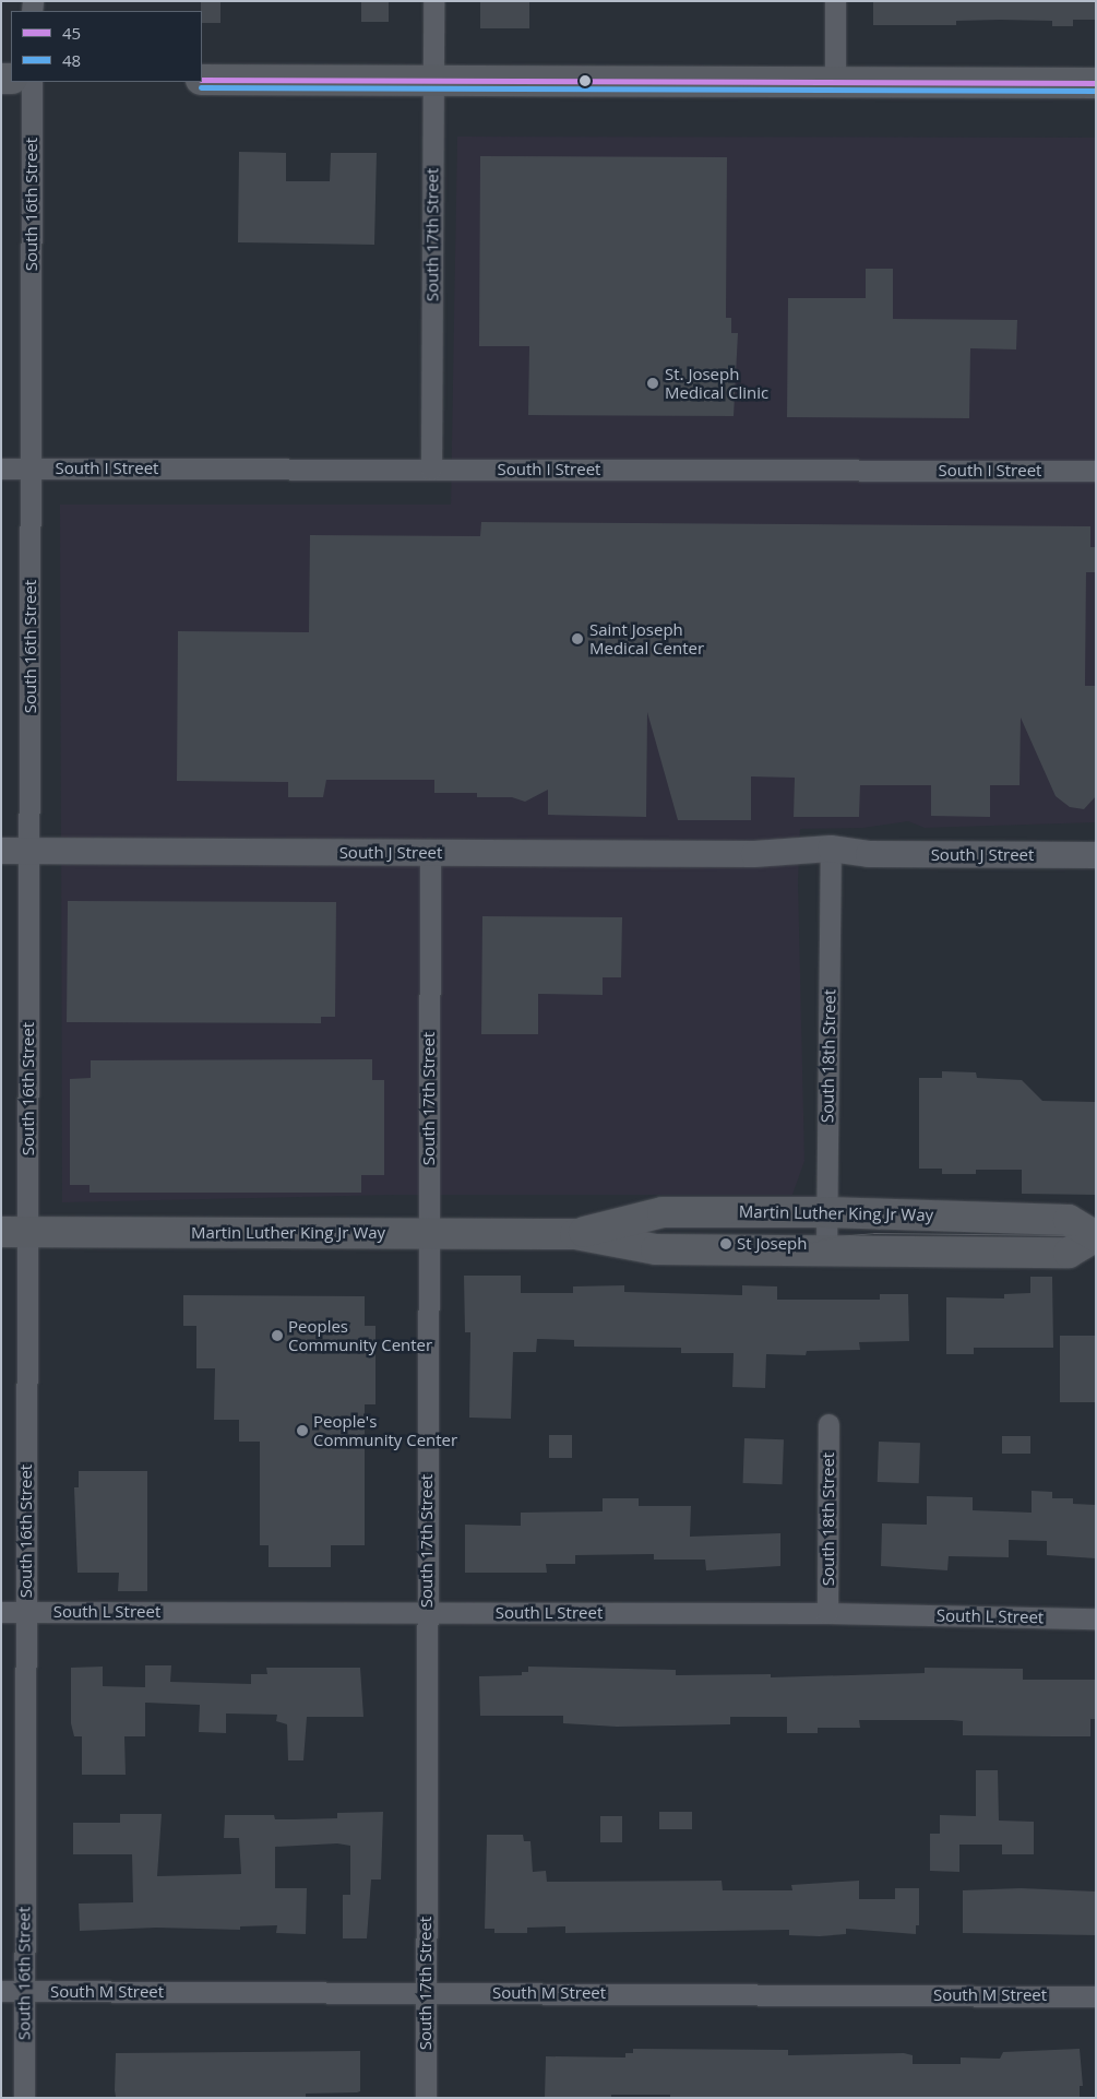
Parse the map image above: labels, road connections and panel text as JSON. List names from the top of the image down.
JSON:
{
  "streets": {
    "main road": ["Martin Luther King Jr Way"],
    "street": [
      "South 16th Street",
      "South 17th Street",
      "South I Street",
      "South J Street",
      "South 18th Street",
      "South L Street",
      "South M Street"
    ]
  },
  "crossings": [
    ["South 16th Street", "South I Street"],
    ["South 16th Street", "South J Street"],
    ["South 16th Street", "Martin Luther King Jr Way"],
    ["South 16th Street", "South L Street"],
    ["South 16th Street", "South M Street"],
    ["South 17th Street", "South I Street"],
    ["South 17th Street", "South J Street"],
    ["South 17th Street", "Martin Luther King Jr Way"],
    ["South 17th Street", "South L Street"],
    ["South 17th Street", "South M Street"],
    ["South 18th Street", "Martin Luther King Jr Way"],
    ["South 18th Street", "South L Street"]
  ],
  "places": [
    "St. Joseph Medical Clinic",
    "Saint Joseph Medical Center",
    "St Joseph",
    "Peoples Community Center",
    "People's Community Center"
  ],
  "lines": ["transit line 45", "transit line 48"],
  "legend": ["45", "48"]
}
